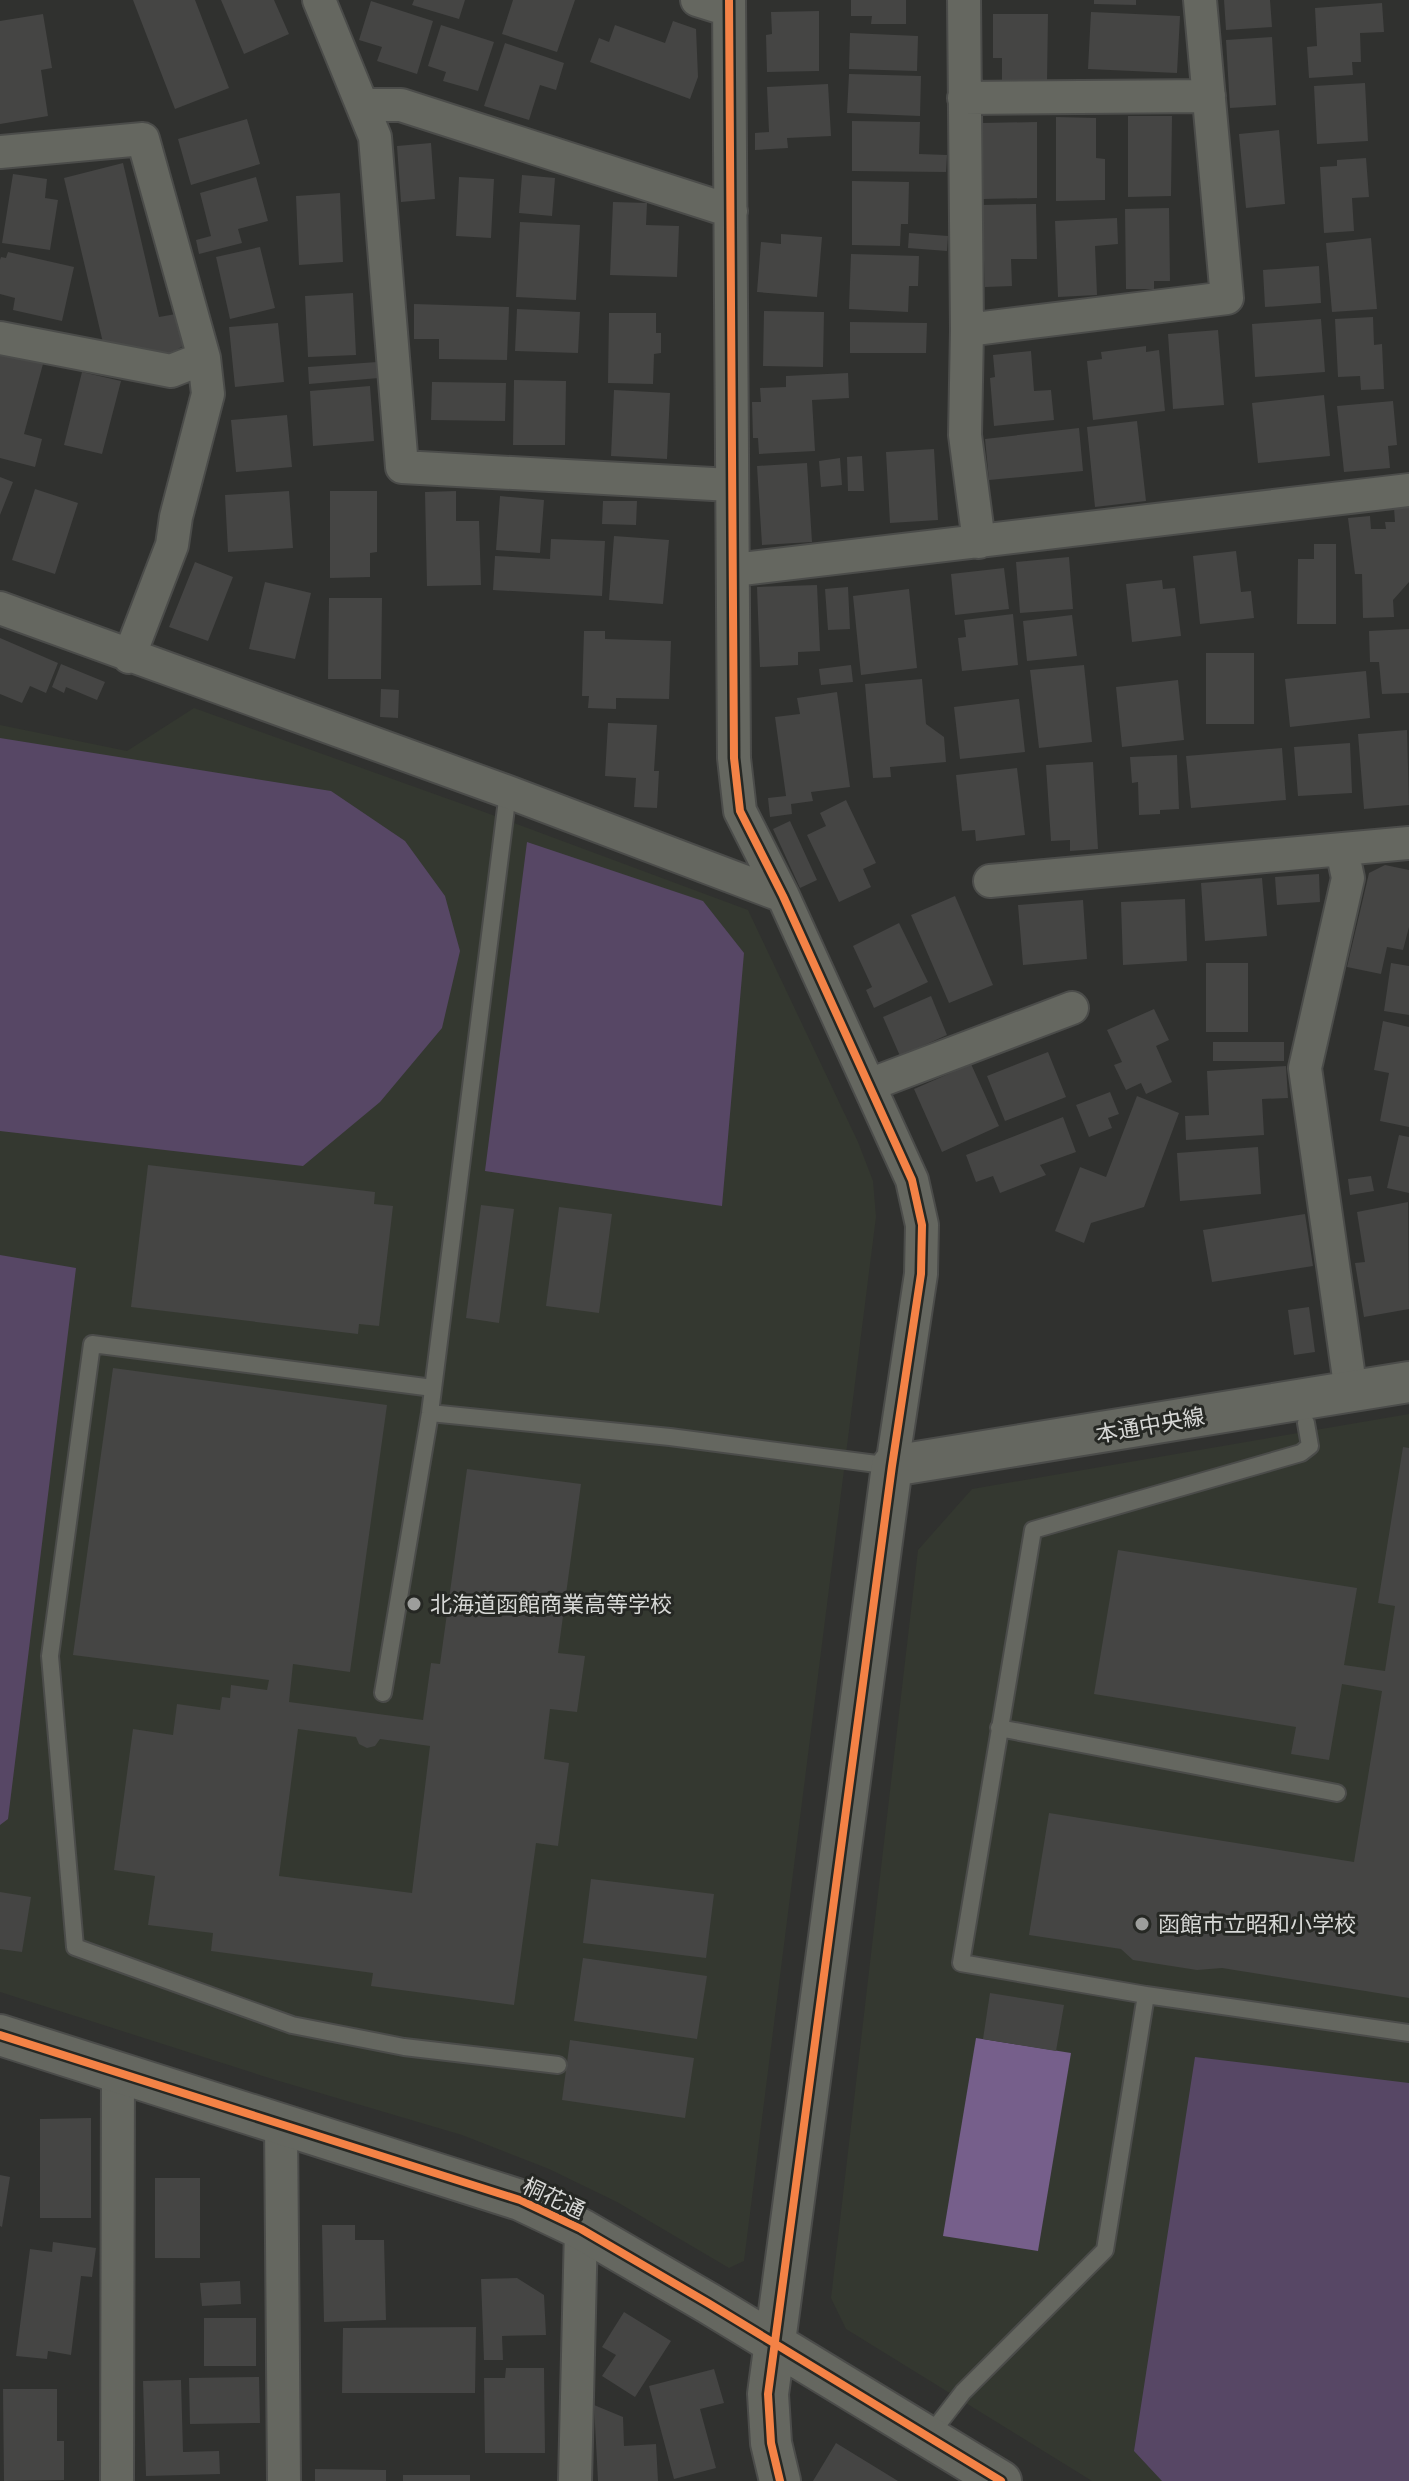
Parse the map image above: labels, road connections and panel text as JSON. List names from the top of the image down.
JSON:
{
  "streets": {
    "street": ["本通中央線", "桐花通"]
  },
  "places": ["北海道函館商業高等学校", "函館市立昭和小学校"]
}
